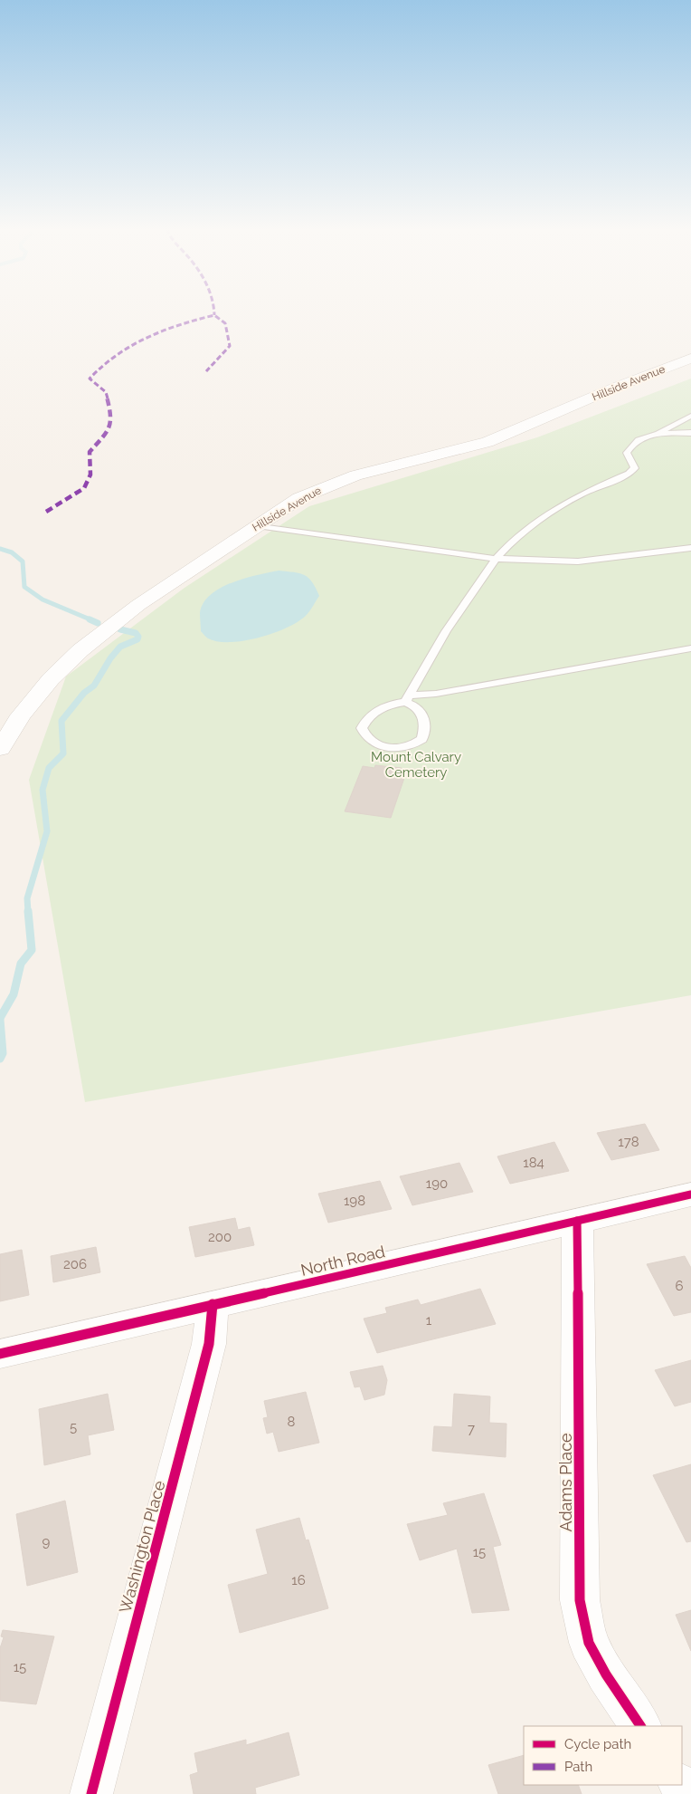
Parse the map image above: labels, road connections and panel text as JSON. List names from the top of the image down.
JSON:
{
  "streets": {
    "main road": [
      "Hillside Avenue",
      "North Road",
      "Adams Place",
      "Washington Place"
    ]
  },
  "crossings": [
    ["North Road", "Adams Place"],
    ["North Road", "Washington Place"]
  ],
  "parks": ["Mount Calvary Cemetery"],
  "house_numbers": [
    "178",
    "184",
    "190",
    "198",
    "200",
    "206",
    "6",
    "1",
    "8",
    "5",
    "7",
    "9",
    "15",
    "16",
    "15"
  ],
  "legend": ["Cycle path", "Path"]
}
